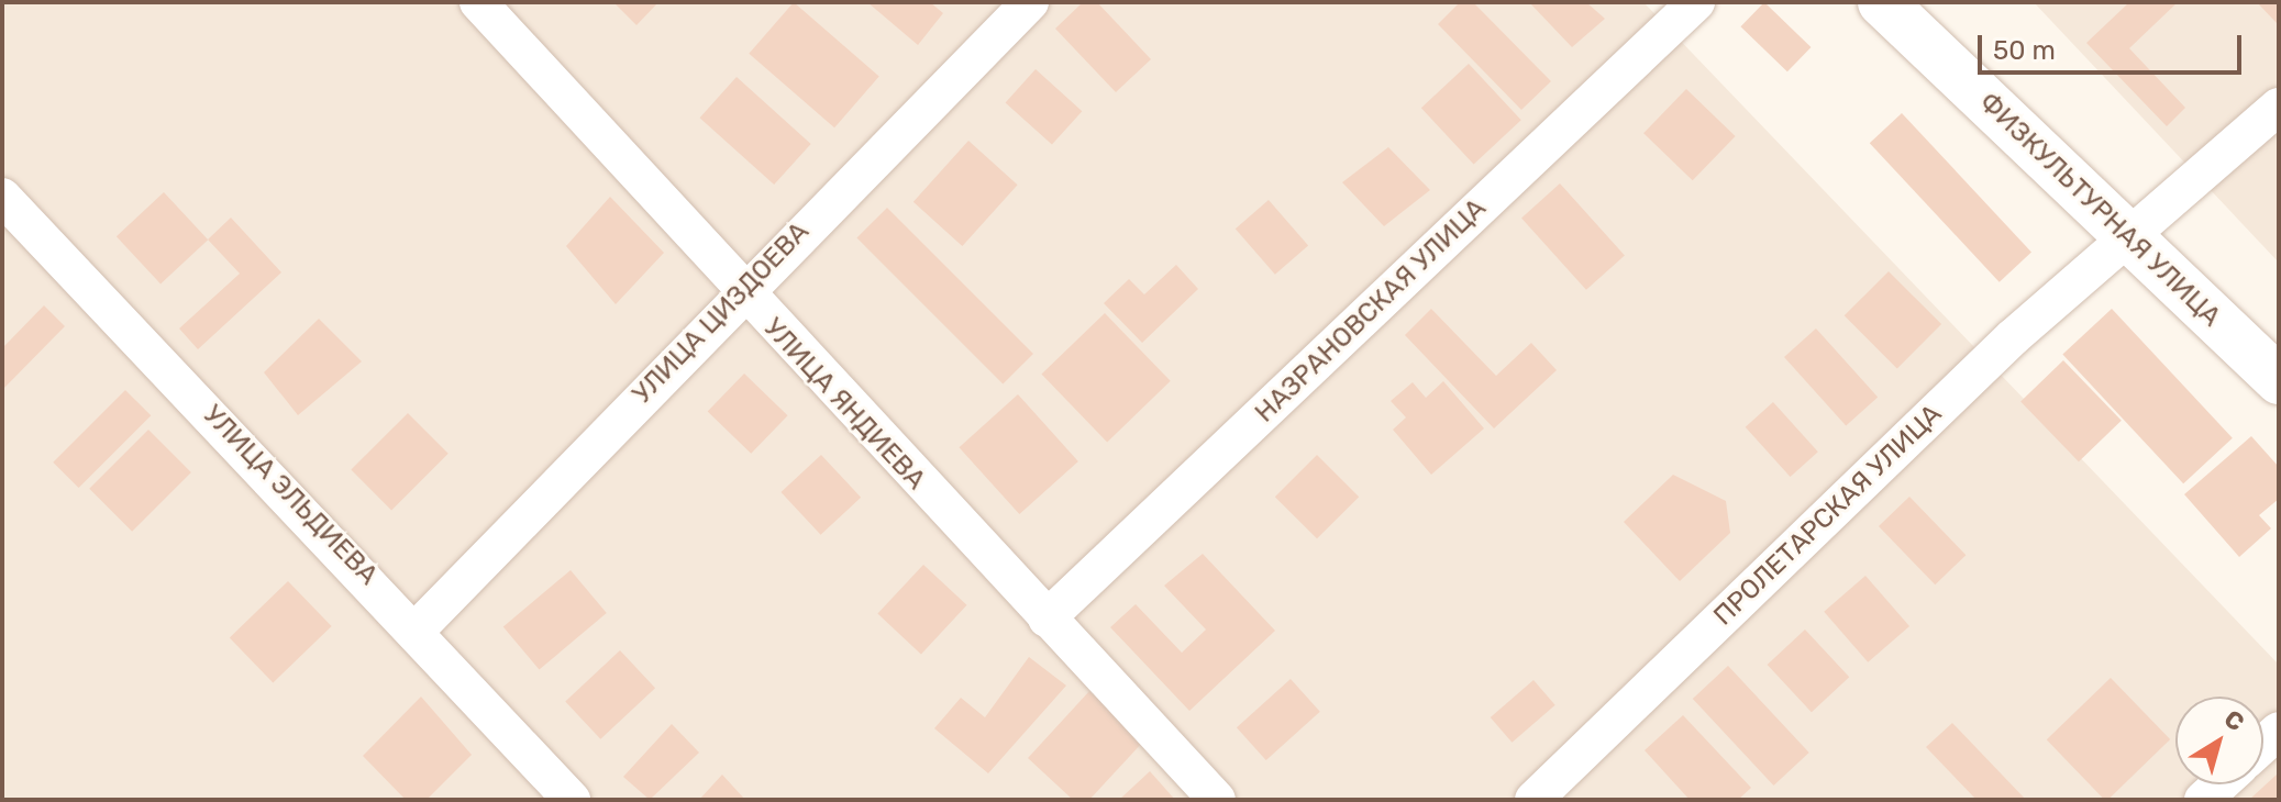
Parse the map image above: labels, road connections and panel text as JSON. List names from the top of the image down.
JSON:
{
  "streets": {
    "main road": ["ФИЗКУЛЬТУРНАЯ УЛИЦА"],
    "street": [
      "НАЗРАНОВСКАЯ УЛИЦА",
      "УЛИЦА ЦИЗДОЕВА",
      "УЛИЦА ЯНДИЕВА",
      "УЛИЦА ЭЛЬДИЕВА",
      "ПРОЛЕТАРСКАЯ УЛИЦА"
    ]
  },
  "crossings": [
    ["ФИЗКУЛЬТУРНАЯ УЛИЦА", "ПРОЛЕТАРСКАЯ УЛИЦА"],
    ["НАЗРАНОВСКАЯ УЛИЦА", "УЛИЦА ЯНДИЕВА"],
    ["УЛИЦА ЦИЗДОЕВА", "УЛИЦА ЯНДИЕВА"],
    ["УЛИЦА ЦИЗДОЕВА", "УЛИЦА ЭЛЬДИЕВА"]
  ],
  "scale_bar": "50 m",
  "north": "top right"
}
